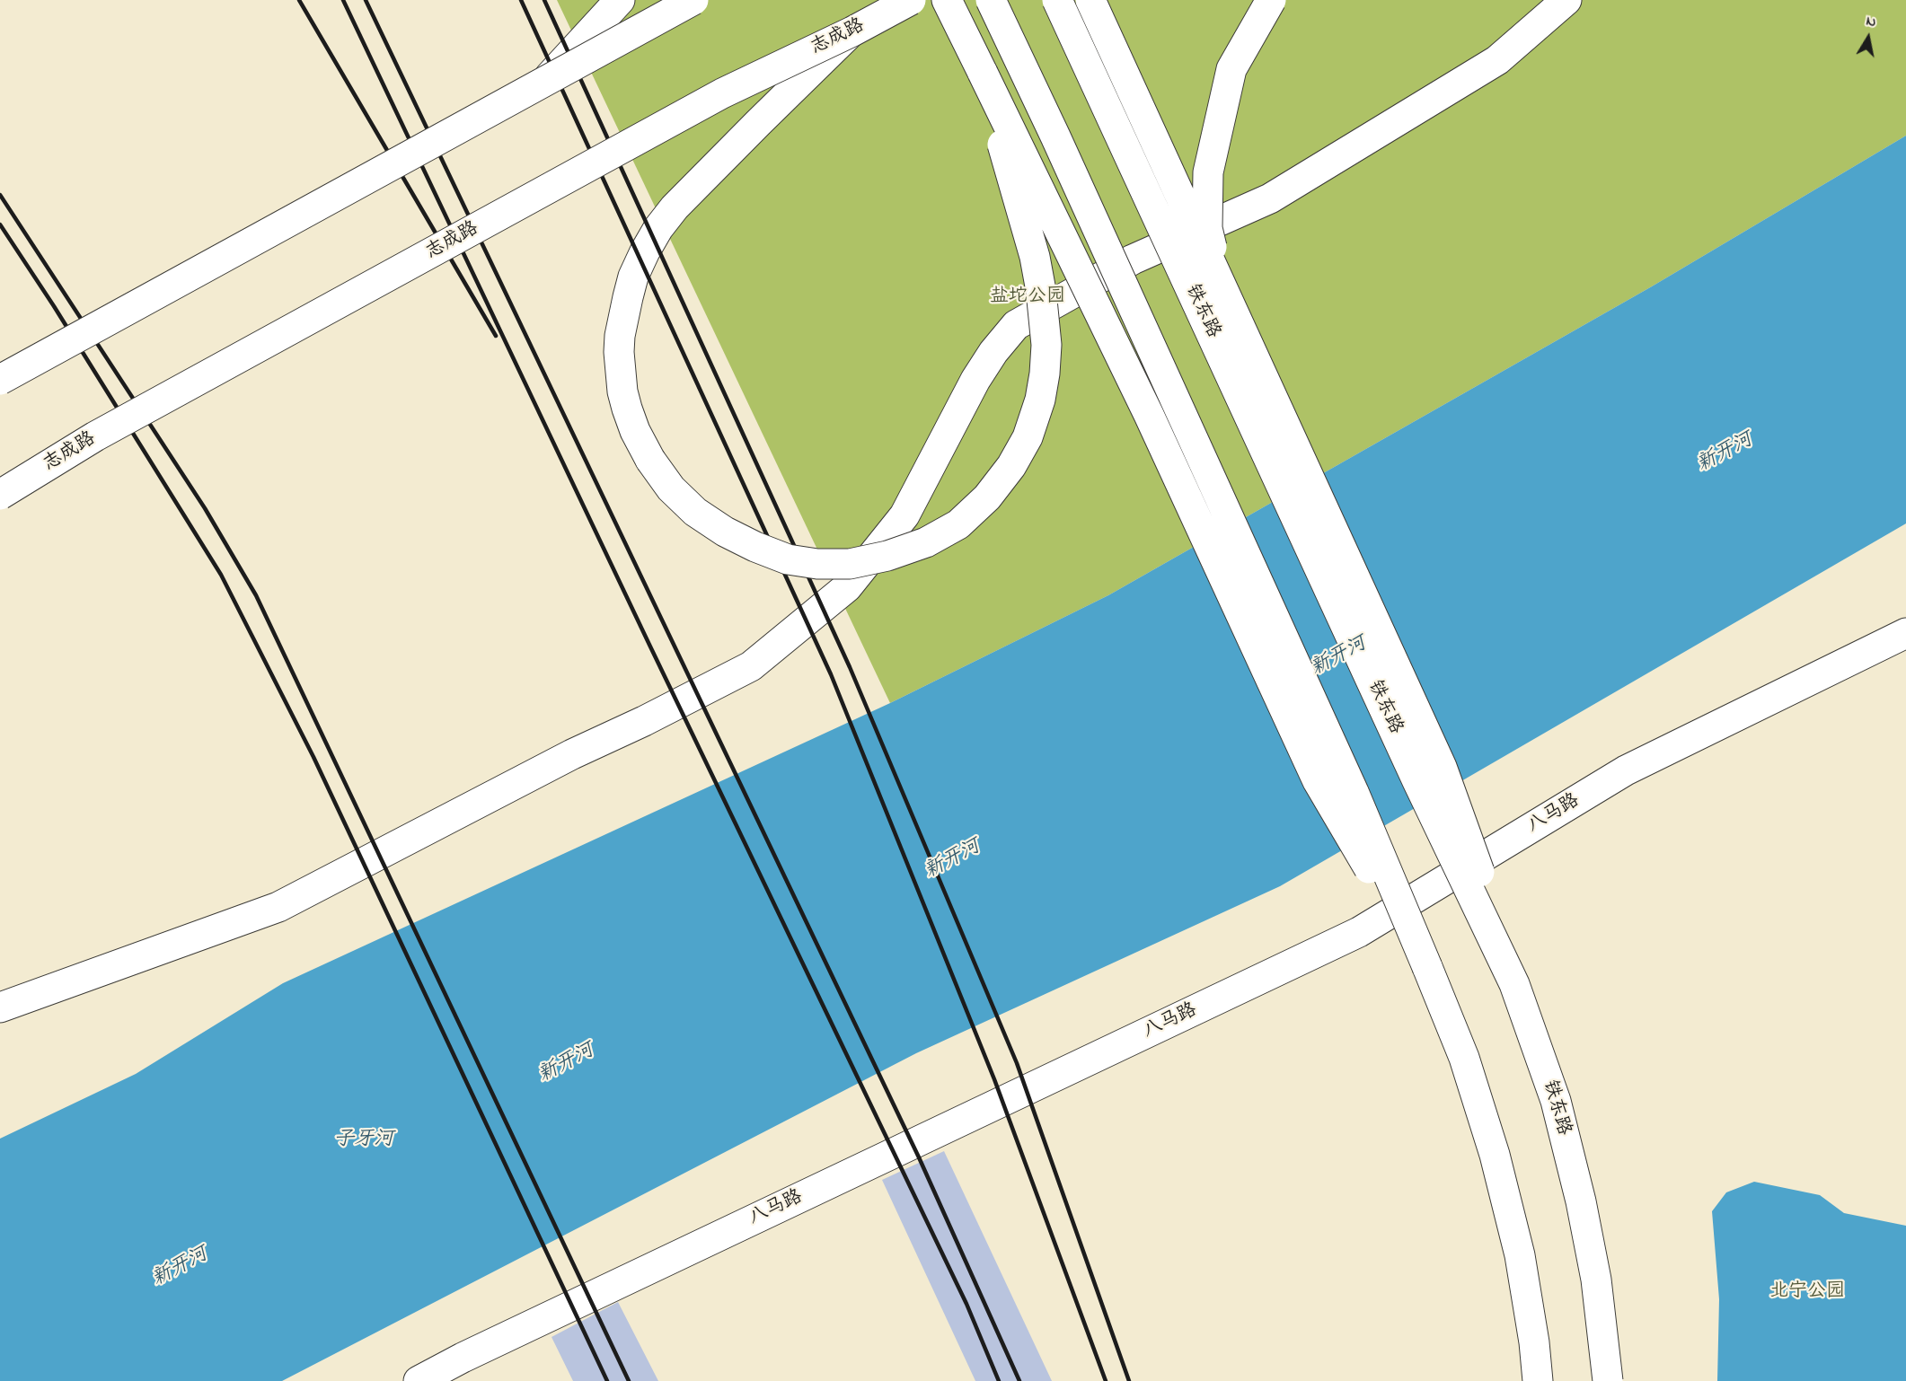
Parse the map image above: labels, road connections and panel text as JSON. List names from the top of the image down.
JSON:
{
  "streets": {
    "main road": ["志成路", "铁东路", "八马路"]
  },
  "water": ["新开河", "子牙河"],
  "parks": ["盐坨公园", "北宁公园"],
  "north": "top"
}
